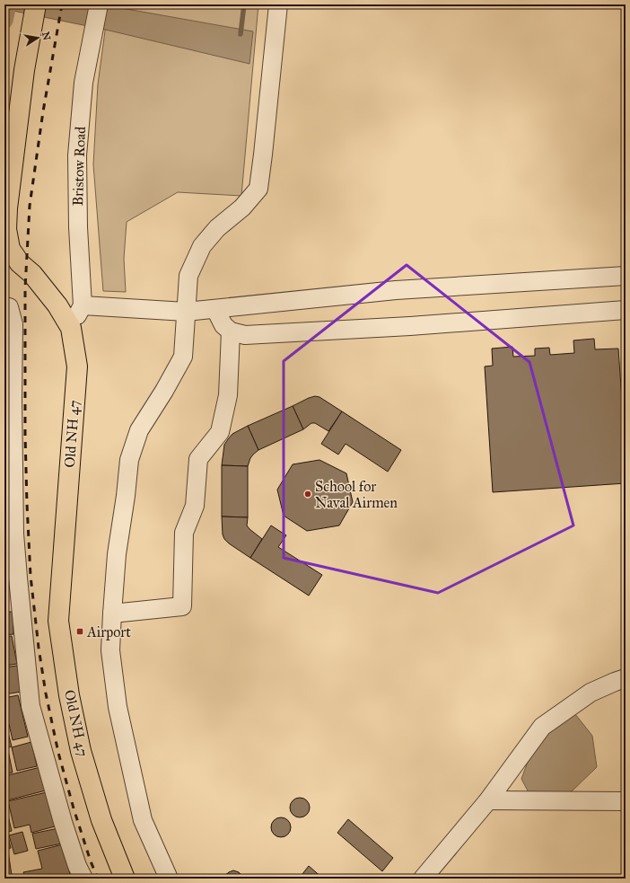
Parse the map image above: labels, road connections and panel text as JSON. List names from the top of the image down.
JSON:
{
  "streets": {
    "main road": ["Old NH 47"],
    "street": ["Bristow Road"]
  },
  "places": {
    "other": ["School for Naval Airmen"],
    "transit": ["Airport"]
  },
  "north": "right"
}
